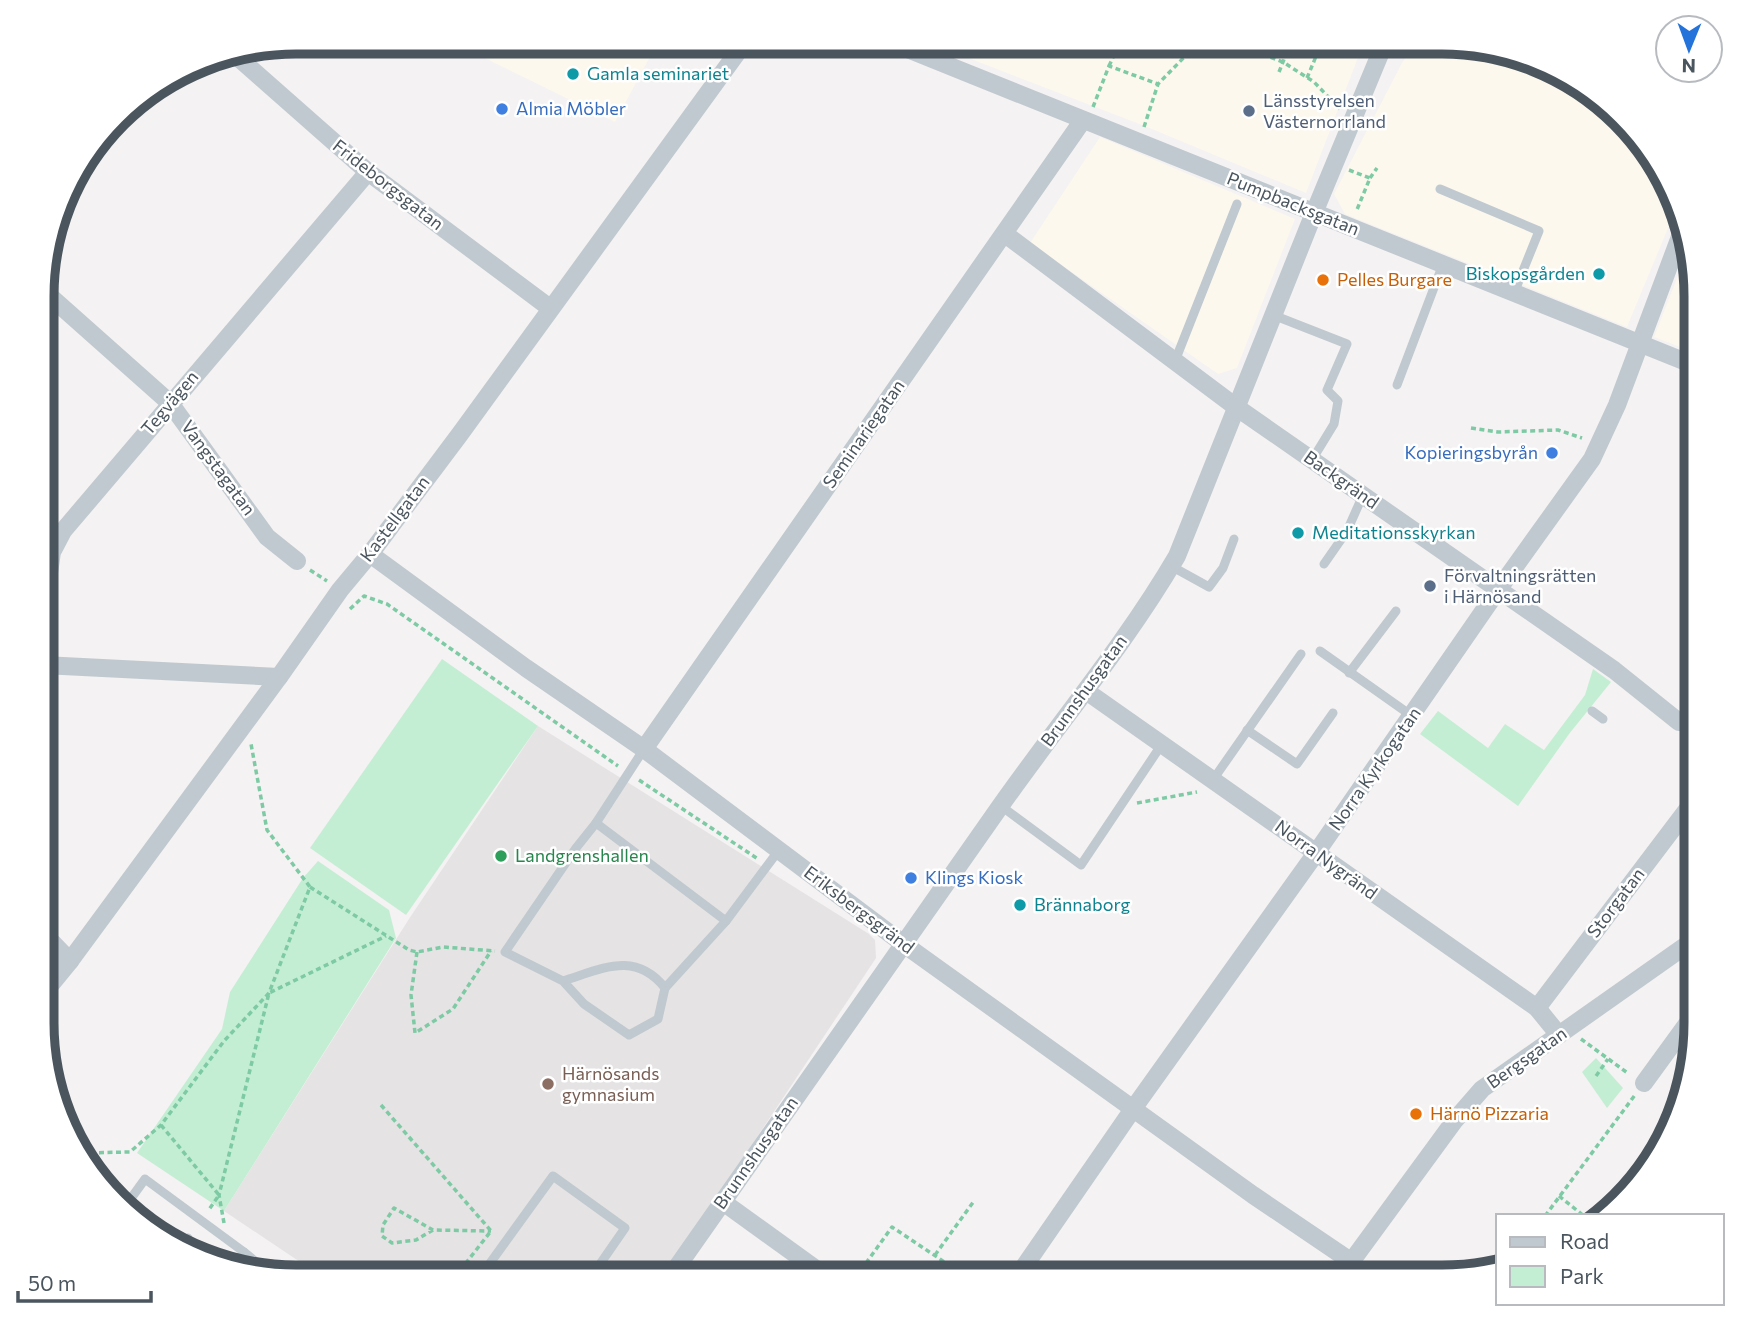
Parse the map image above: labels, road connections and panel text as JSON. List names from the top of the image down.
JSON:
{
  "streets": {
    "street": [
      "Frideborgsgatan",
      "Pumpbacksgatan",
      "Tegvägen",
      "Seminariegatan",
      "Vangstagatan",
      "Backgränd",
      "Kastellgatan",
      "Brunnshusgatan",
      "Norra Kyrkogatan",
      "Norra Nygränd",
      "Storgatan",
      "Eriksbergsgränd",
      "Bergsgatan"
    ]
  },
  "crossings": [
    ["Frideborgsgatan", "Tegvägen"],
    ["Frideborgsgatan", "Kastellgatan"],
    ["Pumpbacksgatan", "Seminariegatan"],
    ["Pumpbacksgatan", "Brunnshusgatan"],
    ["Pumpbacksgatan", "Norra Kyrkogatan"],
    ["Tegvägen", "Vangstagatan"],
    ["Seminariegatan", "Backgränd"],
    ["Seminariegatan", "Eriksbergsgränd"],
    ["Backgränd", "Brunnshusgatan"],
    ["Backgränd", "Norra Kyrkogatan"],
    ["Kastellgatan", "Eriksbergsgränd"],
    ["Brunnshusgatan", "Norra Nygränd"],
    ["Brunnshusgatan", "Eriksbergsgränd"],
    ["Norra Kyrkogatan", "Norra Nygränd"],
    ["Norra Kyrkogatan", "Eriksbergsgränd"],
    ["Norra Nygränd", "Storgatan"],
    ["Norra Nygränd", "Bergsgatan"],
    ["Eriksbergsgränd", "Bergsgatan"]
  ],
  "places": [
    "Gamla seminariet",
    "Almia Möbler",
    "Länsstyrelsen Västernorrland",
    "Biskopsgården",
    "Pelles Burgare",
    "Kopieringsbyrån",
    "Meditationsskyrkan",
    "Förvaltningsrätten i Härnösand",
    "Landgrenshallen",
    "Klings Kiosk",
    "Brännaborg",
    "Härnösands gymnasium",
    "Härnö Pizzaria"
  ],
  "legend": ["Road", "Park"],
  "scale_bar": "50 m",
  "north": "bottom"
}
